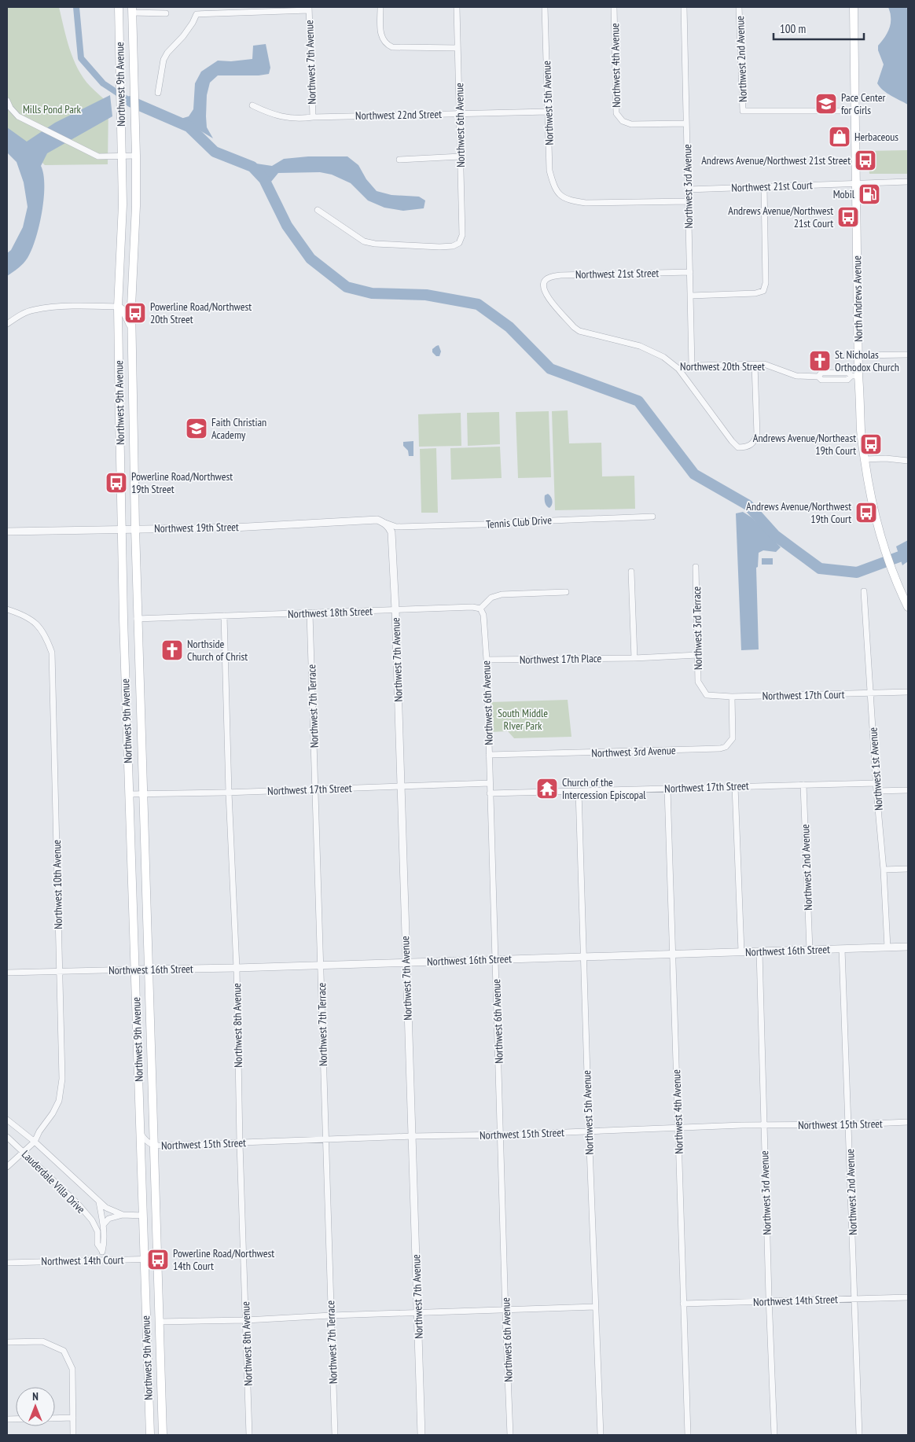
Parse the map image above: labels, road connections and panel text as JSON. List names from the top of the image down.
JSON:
{
  "streets": {
    "main road": ["Northwest 9th Avenue", "North Andrews Avenue"],
    "street": [
      "Northwest 2nd Avenue",
      "Northwest 7th Avenue",
      "Northwest 4th Avenue",
      "Northwest 5th Avenue",
      "Northwest 22nd Street",
      "Northwest 6th Avenue",
      "Northwest 3rd Avenue",
      "Northwest 21st Court",
      "Northwest 21st Street",
      "Northwest 20th Street",
      "Tennis Club Drive",
      "Northwest 19th Street",
      "Northwest 18th Street",
      "Northwest 3rd Terrace",
      "Northwest 17th Place",
      "Northwest 17th Court",
      "Northwest 7th Terrace",
      "Northwest 1st Avenue",
      "Northwest 17th Street",
      "Northwest 10th Avenue",
      "Northwest 16th Street",
      "Northwest 8th Avenue",
      "Northwest 15th Street",
      "Lauderdale Villa Drive",
      "Northwest 14th Court",
      "Northwest 14th Street"
    ]
  },
  "crossings": [
    ["Northwest 2nd Avenue", "North Andrews Avenue"],
    ["Northwest 2nd Avenue", "Northwest 17th Street"],
    ["Northwest 2nd Avenue", "Northwest 16th Street"],
    ["Northwest 2nd Avenue", "Northwest 15th Street"],
    ["Northwest 2nd Avenue", "Northwest 14th Street"],
    ["Northwest 7th Avenue", "Northwest 22nd Street"],
    ["Northwest 7th Avenue", "Tennis Club Drive"],
    ["Northwest 7th Avenue", "Northwest 19th Street"],
    ["Northwest 7th Avenue", "Northwest 18th Street"],
    ["Northwest 7th Avenue", "Northwest 17th Street"],
    ["Northwest 7th Avenue", "Northwest 16th Street"],
    ["Northwest 7th Avenue", "Northwest 15th Street"],
    ["Northwest 4th Avenue", "Northwest 3rd Avenue"],
    ["Northwest 4th Avenue", "Northwest 17th Street"],
    ["Northwest 4th Avenue", "Northwest 16th Street"],
    ["Northwest 4th Avenue", "Northwest 15th Street"],
    ["Northwest 4th Avenue", "Northwest 14th Street"],
    ["Northwest 9th Avenue", "Northwest 19th Street"],
    ["Northwest 9th Avenue", "Northwest 18th Street"],
    ["Northwest 9th Avenue", "Northwest 17th Street"],
    ["Northwest 9th Avenue", "Northwest 16th Street"],
    ["Northwest 9th Avenue", "Northwest 15th Street"],
    ["Northwest 9th Avenue", "Lauderdale Villa Drive"],
    ["Northwest 9th Avenue", "Northwest 14th Court"],
    ["Northwest 5th Avenue", "Northwest 22nd Street"],
    ["Northwest 5th Avenue", "Northwest 3rd Avenue"],
    ["Northwest 5th Avenue", "Northwest 17th Street"],
    ["Northwest 5th Avenue", "Northwest 16th Street"],
    ["Northwest 5th Avenue", "Northwest 15th Street"],
    ["Northwest 22nd Street", "Northwest 6th Avenue"],
    ["Northwest 6th Avenue", "Northwest 3rd Avenue"],
    ["Northwest 6th Avenue", "Northwest 18th Street"],
    ["Northwest 6th Avenue", "Northwest 17th Place"],
    ["Northwest 6th Avenue", "Northwest 17th Street"],
    ["Northwest 6th Avenue", "Northwest 16th Street"],
    ["Northwest 6th Avenue", "Northwest 15th Street"],
    ["Northwest 3rd Avenue", "Northwest 21st Court"],
    ["Northwest 3rd Avenue", "Northwest 21st Street"],
    ["Northwest 3rd Avenue", "Northwest 20th Street"],
    ["Northwest 3rd Avenue", "Northwest 17th Court"],
    ["Northwest 3rd Avenue", "Northwest 16th Street"],
    ["Northwest 3rd Avenue", "Northwest 15th Street"],
    ["Northwest 3rd Avenue", "Northwest 14th Street"],
    ["Northwest 21st Court", "North Andrews Avenue"],
    ["Northwest 21st Street", "Northwest 20th Street"],
    ["North Andrews Avenue", "Northwest 20th Street"],
    ["Tennis Club Drive", "Northwest 19th Street"],
    ["Northwest 18th Street", "Northwest 7th Terrace"],
    ["Northwest 18th Street", "Northwest 8th Avenue"],
    ["Northwest 3rd Terrace", "Northwest 17th Place"],
    ["Northwest 3rd Terrace", "Northwest 17th Court"],
    ["Northwest 17th Court", "Northwest 1st Avenue"],
    ["Northwest 7th Terrace", "Northwest 17th Street"],
    ["Northwest 7th Terrace", "Northwest 16th Street"],
    ["Northwest 7th Terrace", "Northwest 15th Street"],
    ["Northwest 1st Avenue", "Northwest 17th Street"],
    ["Northwest 1st Avenue", "Northwest 16th Street"],
    ["Northwest 17th Street", "Northwest 8th Avenue"],
    ["Northwest 10th Avenue", "Northwest 16th Street"],
    ["Northwest 10th Avenue", "Lauderdale Villa Drive"],
    ["Northwest 16th Street", "Northwest 8th Avenue"],
    ["Northwest 8th Avenue", "Northwest 15th Street"],
    ["Lauderdale Villa Drive", "Northwest 14th Court"]
  ],
  "parks": ["Mills Pond Park", "South Middle RIver Park"],
  "places": {
    "school or university": ["Pace Center for Girls", "Faith Christian Academy"],
    "shop": ["Herbaceous"],
    "bus stop": [
      "Andrews Avenue/Northwest 21st Street",
      "Andrews Avenue/Northwest 21st Court",
      "Powerline Road/Northwest 20th Street",
      "Andrews Avenue/Northeast 19th Court",
      "Powerline Road/Northwest 19th Street",
      "Andrews Avenue/Northwest 19th Court",
      "Powerline Road/Northwest 14th Court"
    ],
    "fuel station": ["Mobil"],
    "church": ["St. Nicholas Orthodox Church", "Northside Church of Christ"],
    "temple": ["Church of the Intercession Episcopal"]
  },
  "scale_bar": "100 m",
  "north": "top"
}
